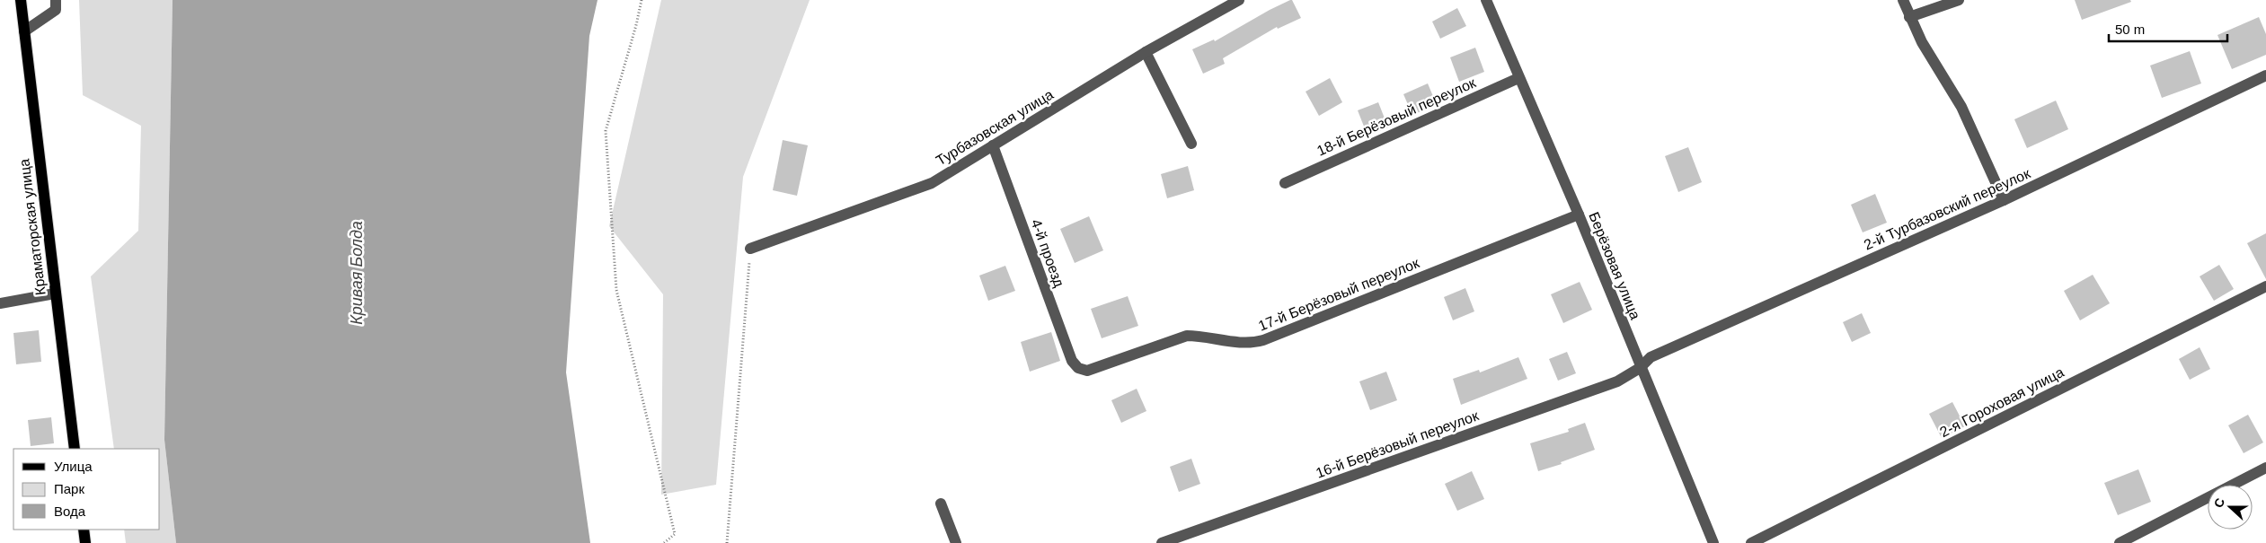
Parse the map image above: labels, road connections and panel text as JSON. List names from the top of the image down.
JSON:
{
  "streets": {
    "main road": ["Краматорская улица"],
    "street": [
      "18-й Берёзовый переулок",
      "Турбазовская улица",
      "2-й Турбазовский переулок",
      "4-й проезд",
      "Берёзовая улица",
      "17-й Берёзовый переулок",
      "2-я Гороховая улица",
      "16-й Берёзовый переулок"
    ]
  },
  "crossings": [
    ["18-й Берёзовый переулок", "Берёзовая улица"],
    ["Турбазовская улица", "4-й проезд"],
    ["2-й Турбазовский переулок", "Берёзовая улица"],
    ["2-й Турбазовский переулок", "16-й Берёзовый переулок"],
    ["4-й проезд", "17-й Берёзовый переулок"],
    ["Берёзовая улица", "17-й Берёзовый переулок"],
    ["Берёзовая улица", "16-й Берёзовый переулок"]
  ],
  "water": ["Кривая Болда"],
  "legend": ["Улица", "Парк", "Вода"],
  "scale_bar": "50 m",
  "north": "left"
}
